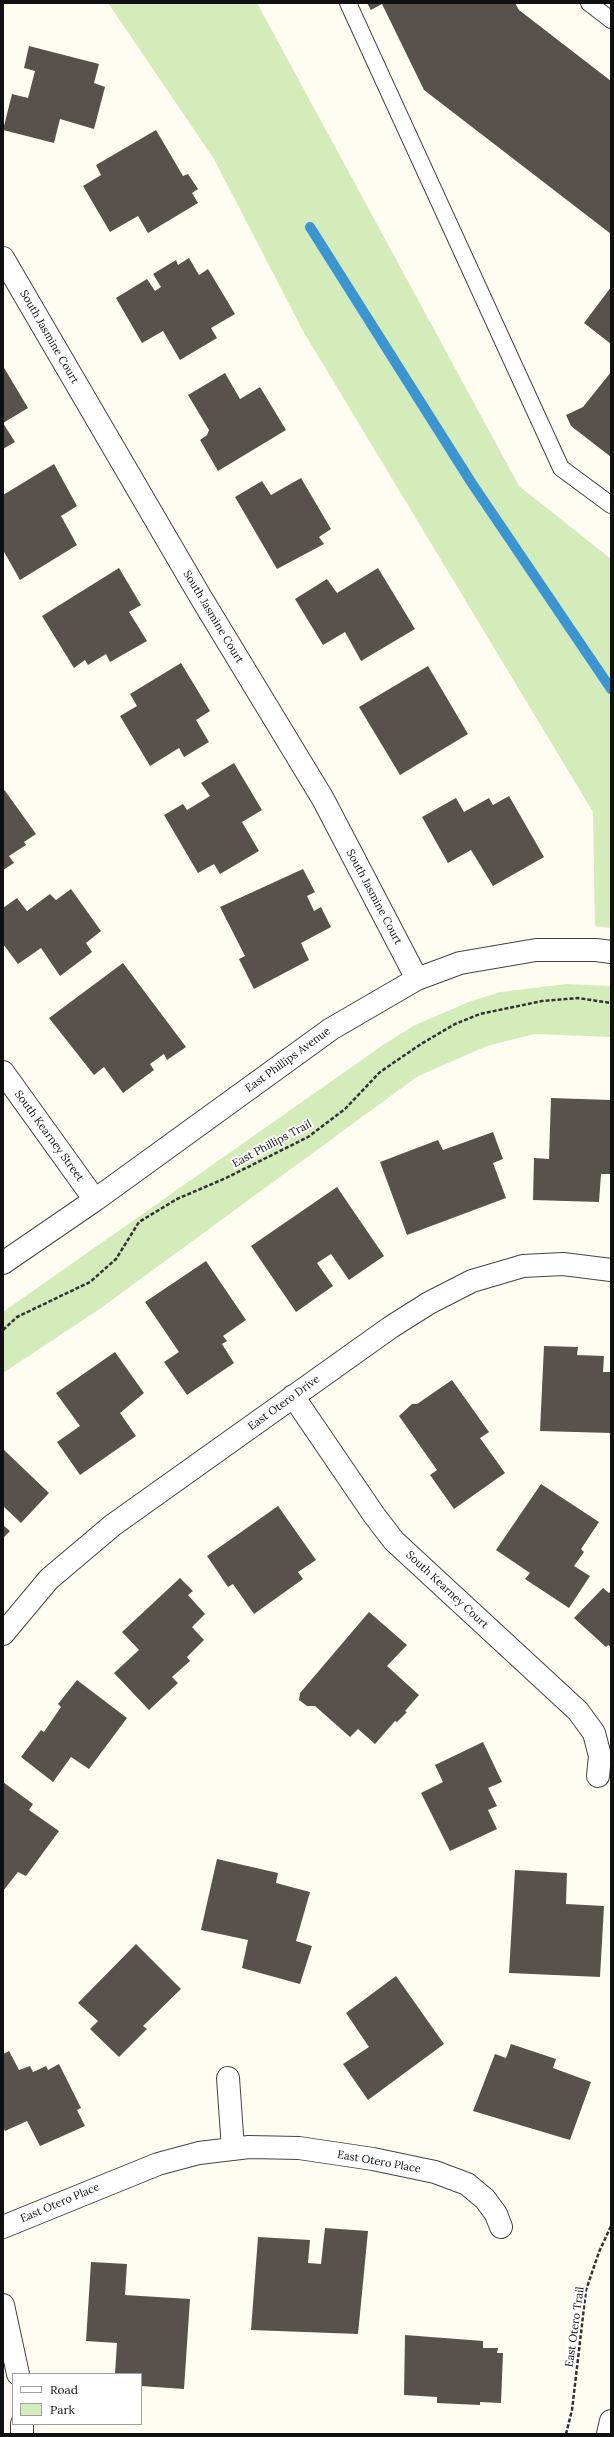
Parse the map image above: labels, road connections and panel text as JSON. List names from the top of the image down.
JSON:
{
  "streets": {
    "street": [
      "South Jasmine Court",
      "East Phillips Avenue",
      "South Kearney Street",
      "East Otero Drive",
      "South Kearney Court",
      "East Otero Place"
    ],
    "path": ["East Phillips Trail", "East Otero Trail"]
  },
  "crossings": [
    ["South Jasmine Court", "East Phillips Avenue"],
    ["East Phillips Avenue", "South Kearney Street"],
    ["East Otero Drive", "South Kearney Court"]
  ],
  "legend": ["Road", "Park"]
}
